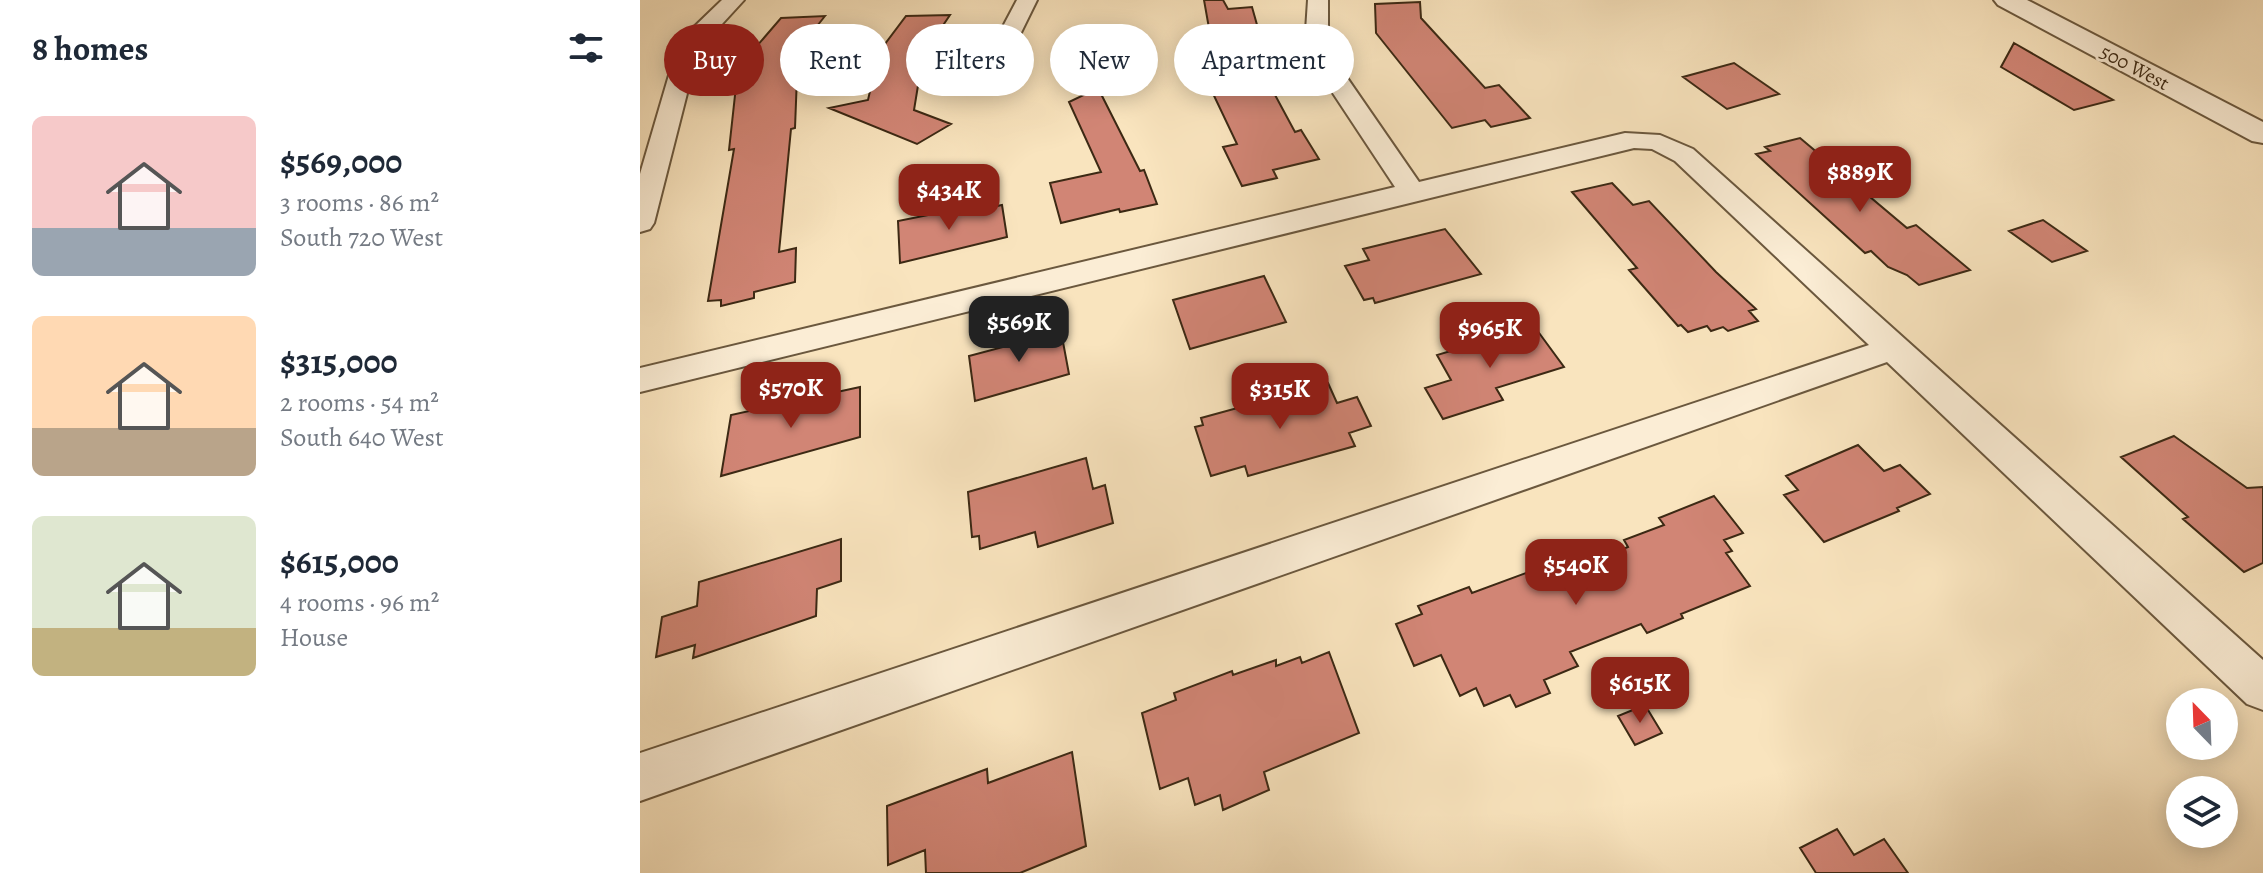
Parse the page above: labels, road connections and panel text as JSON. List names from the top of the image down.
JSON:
{
  "streets": {
    "street": ["500 West"]
  },
  "north": "top left",
  "page": {
    "heading": "8 homes",
    "chip": [
      "Buy",
      "Rent",
      "Filters",
      "New",
      "Apartment"
    ],
    "list": [
      {
        "name": "$569,000",
        "note": "3 rooms · 86 m² · South 720 West"
      },
      {
        "name": "$315,000",
        "note": "2 rooms · 54 m² · South 640 West"
      },
      {
        "name": "$615,000",
        "note": "4 rooms · 96 m² · House"
      }
    ],
    "price": [
      "$889K",
      "$434K",
      "$569K",
      "$965K",
      "$570K",
      "$315K",
      "$540K",
      "$615K"
    ]
  }
}
